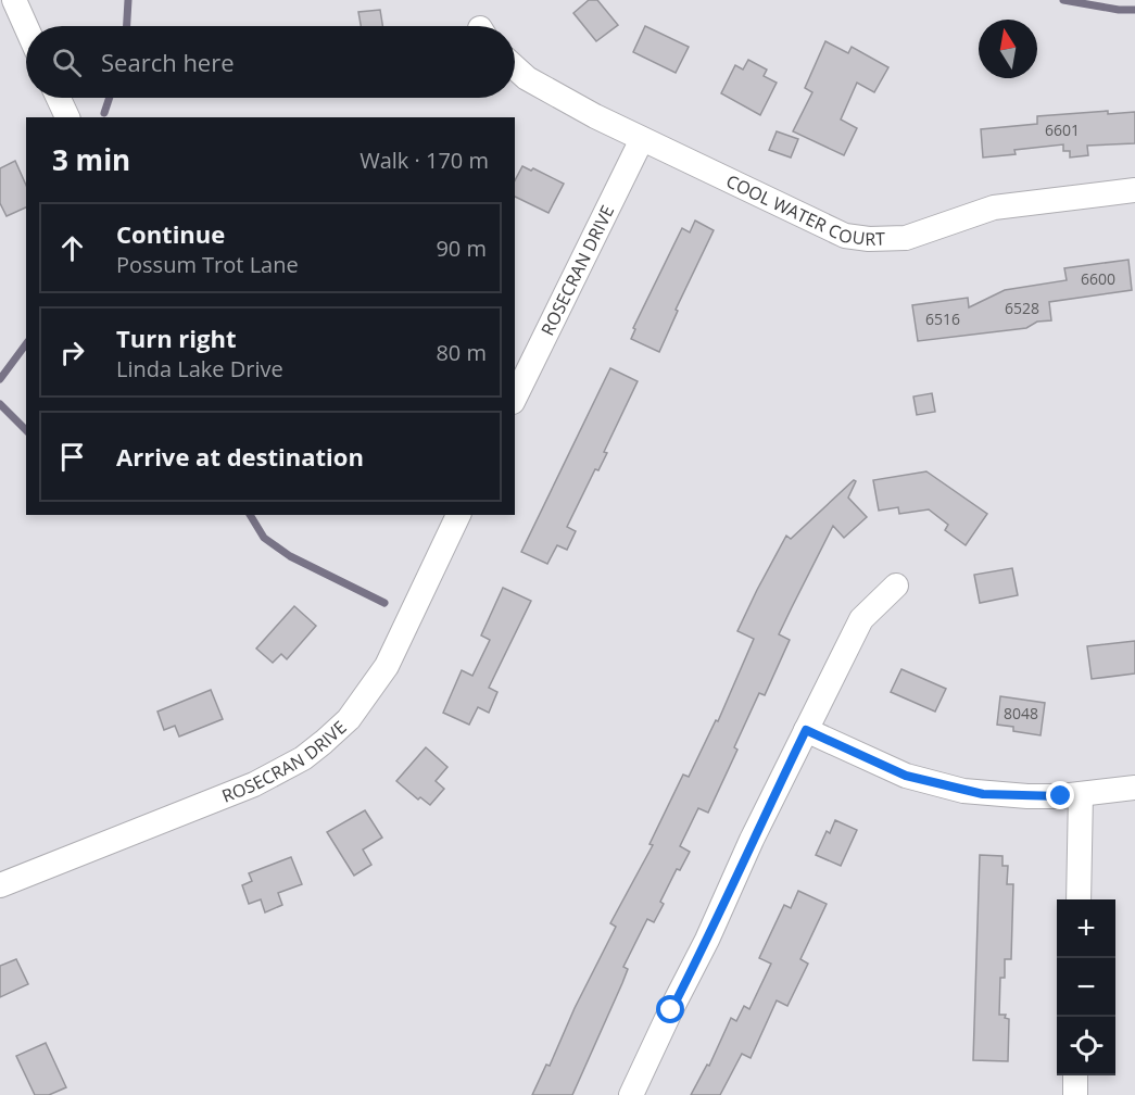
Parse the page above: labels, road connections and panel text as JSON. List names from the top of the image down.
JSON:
{
  "streets": {
    "street": ["COOL WATER COURT", "ROSECRAN DRIVE"]
  },
  "crossings": [
    ["COOL WATER COURT", "ROSECRAN DRIVE"]
  ],
  "house_numbers": [
    "6601",
    "6600",
    "6528",
    "6516",
    "8048"
  ],
  "north": "top",
  "page": {
    "search": "Search here",
    "heading": ["3 min", "Walk · 170 m"],
    "list": [
      ["Continue", "Possum Trot Lane", "90 m"],
      ["Turn right", "Linda Lake Drive", "80 m"],
      "Arrive at destination"
    ],
    "map_buttons": ["+", "−"]
  }
}
